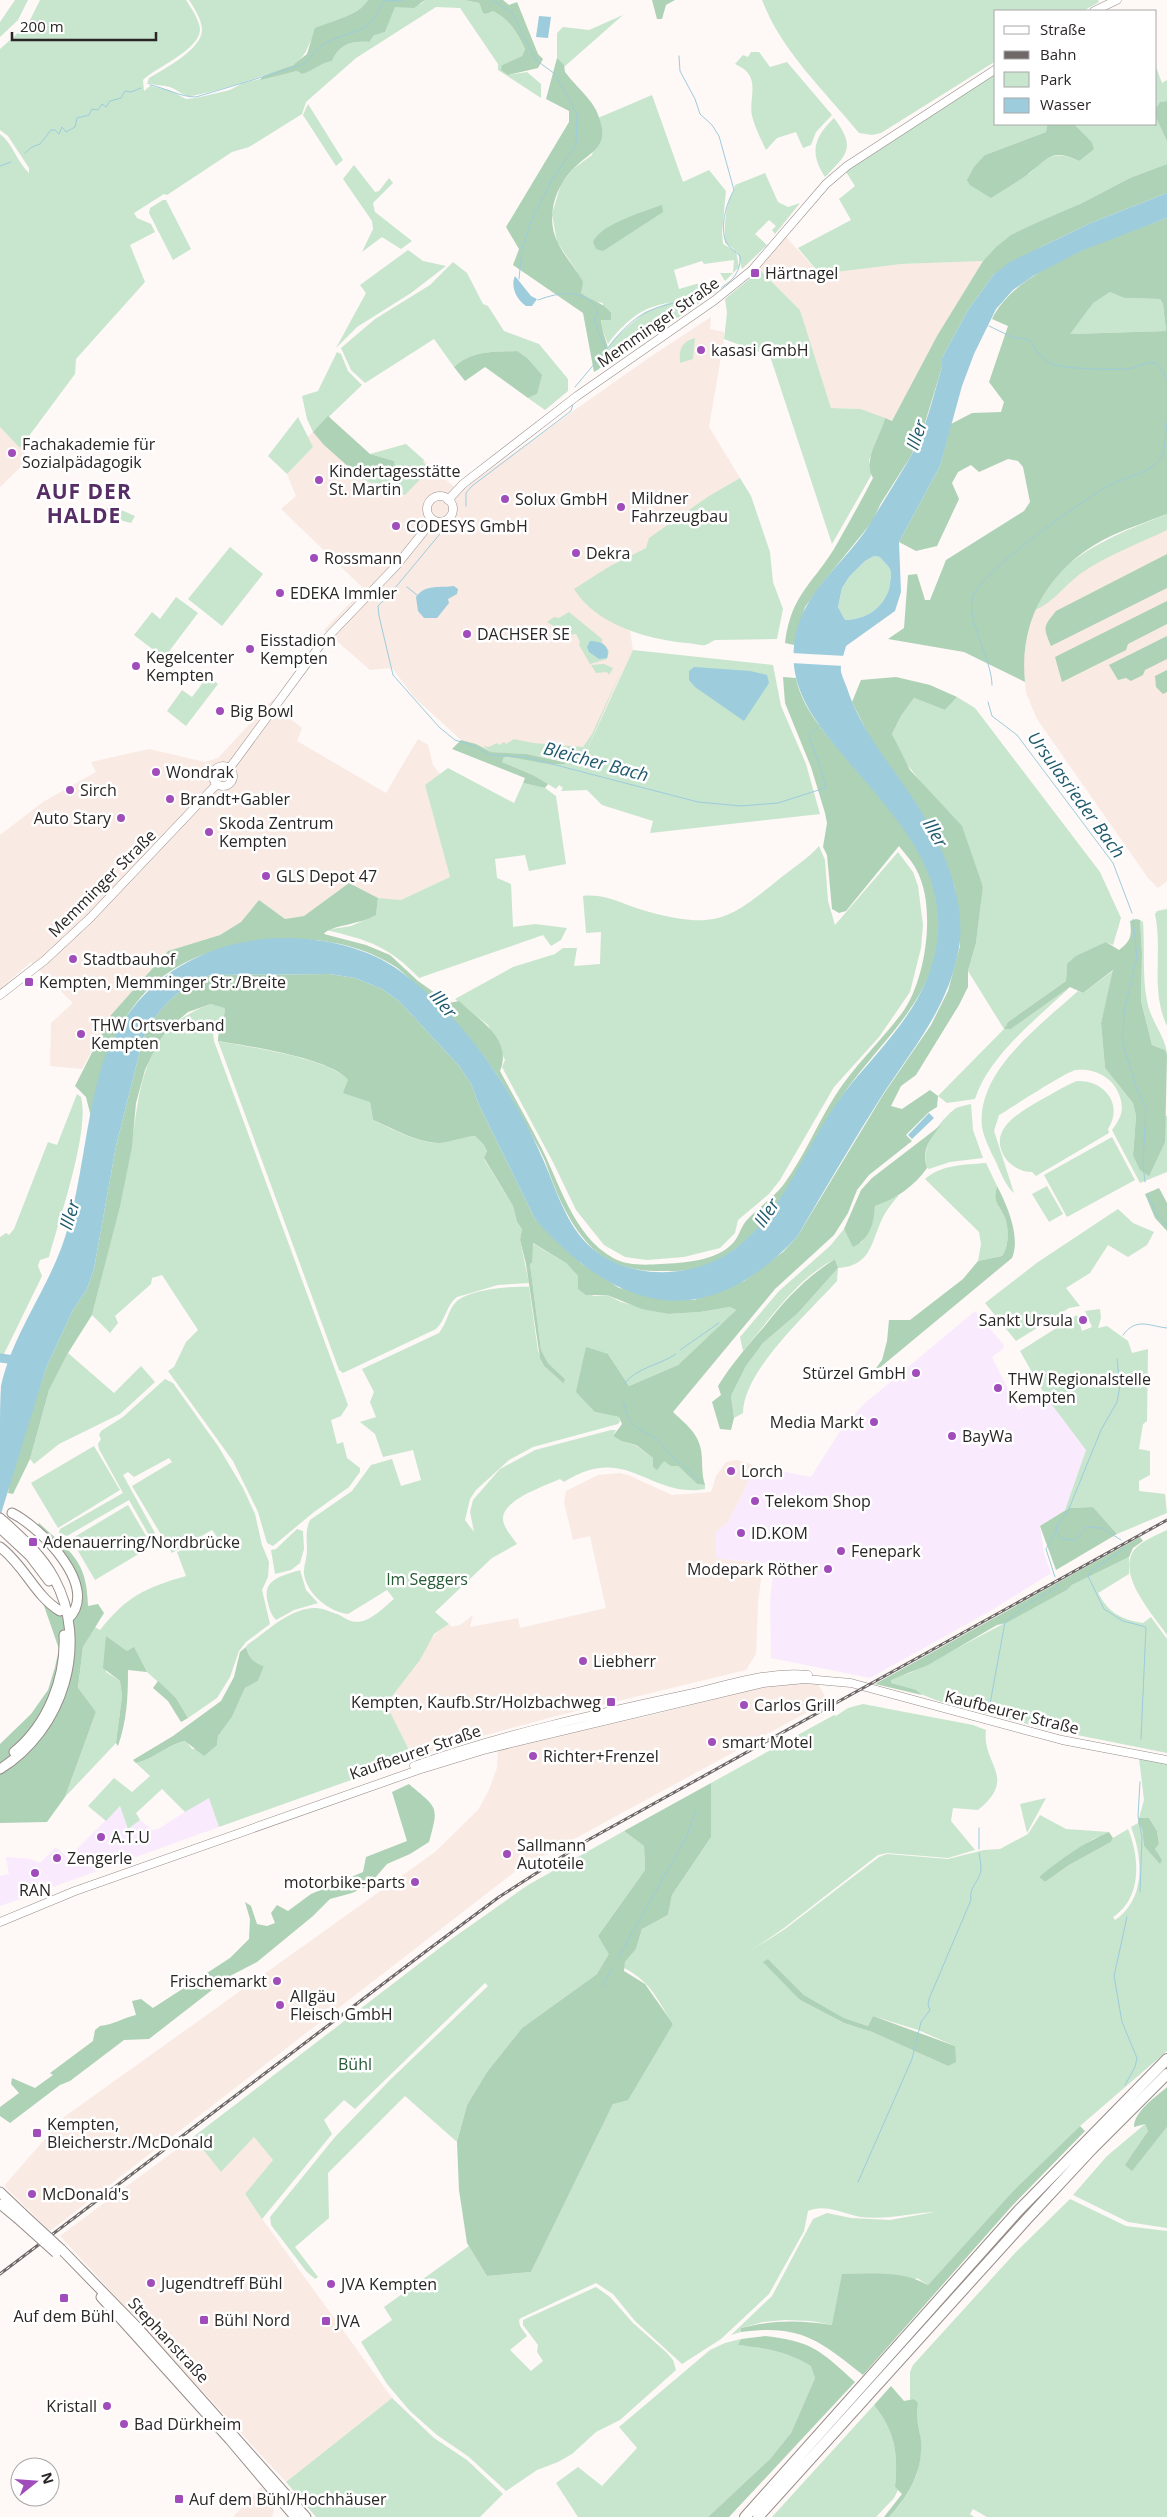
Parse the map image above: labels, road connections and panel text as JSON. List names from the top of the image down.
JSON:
{
  "streets": {
    "main road": ["Memminger Straße", "Kaufbeurer Straße", "Stephanstraße"]
  },
  "districts": ["AUF DER HALDE"],
  "water": ["Iller", "Bleicher Bach", "Ursulasrieder Bach"],
  "parks": ["Im Seggers", "Bühl"],
  "places": {
    "transit": [
      "Härtnagel",
      "Kempten, Memminger Str./Breite",
      "Adenauerring/Nordbrücke",
      "Kempten, Kaufb.Str/Holzbachweg",
      "Kempten, Bleicherstr./McDonald",
      "Auf dem Bühl",
      "Bühl Nord",
      "JVA",
      "Auf dem Bühl/Hochhäuser"
    ],
    "other": [
      "kasasi GmbH",
      "Fachakademie für Sozialpädagogik",
      "Kindertagesstätte St. Martin",
      "Solux GmbH",
      "Mildner Fahrzeugbau",
      "CODESYS GmbH",
      "Dekra",
      "Rossmann",
      "EDEKA Immler",
      "DACHSER SE",
      "Eisstadion Kempten",
      "Kegelcenter Kempten",
      "Big Bowl",
      "Wondrak",
      "Sirch",
      "Brandt+Gabler",
      "Auto Stary",
      "Skoda Zentrum Kempten",
      "GLS Depot 47",
      "Stadtbauhof",
      "THW Ortsverband Kempten",
      "Sankt Ursula",
      "Stürzel GmbH",
      "THW Regionalstelle Kempten",
      "Media Markt",
      "BayWa",
      "Lorch",
      "Telekom Shop",
      "ID.KOM",
      "Fenepark",
      "Modepark Röther",
      "Liebherr",
      "Carlos Grill",
      "smart Motel",
      "Richter+Frenzel",
      "A.T.U",
      "Sallmann Autoteile",
      "Zengerle",
      "RAN",
      "motorbike-parts",
      "Frischemarkt",
      "Allgäu Fleisch GmbH",
      "McDonald's",
      "Jugendtreff Bühl",
      "JVA Kempten",
      "Kristall",
      "Bad Dürkheim"
    ]
  },
  "legend": [
    "Straße",
    "Bahn",
    "Park",
    "Wasser"
  ],
  "scale_bar": "200 m",
  "north": "right"
}
